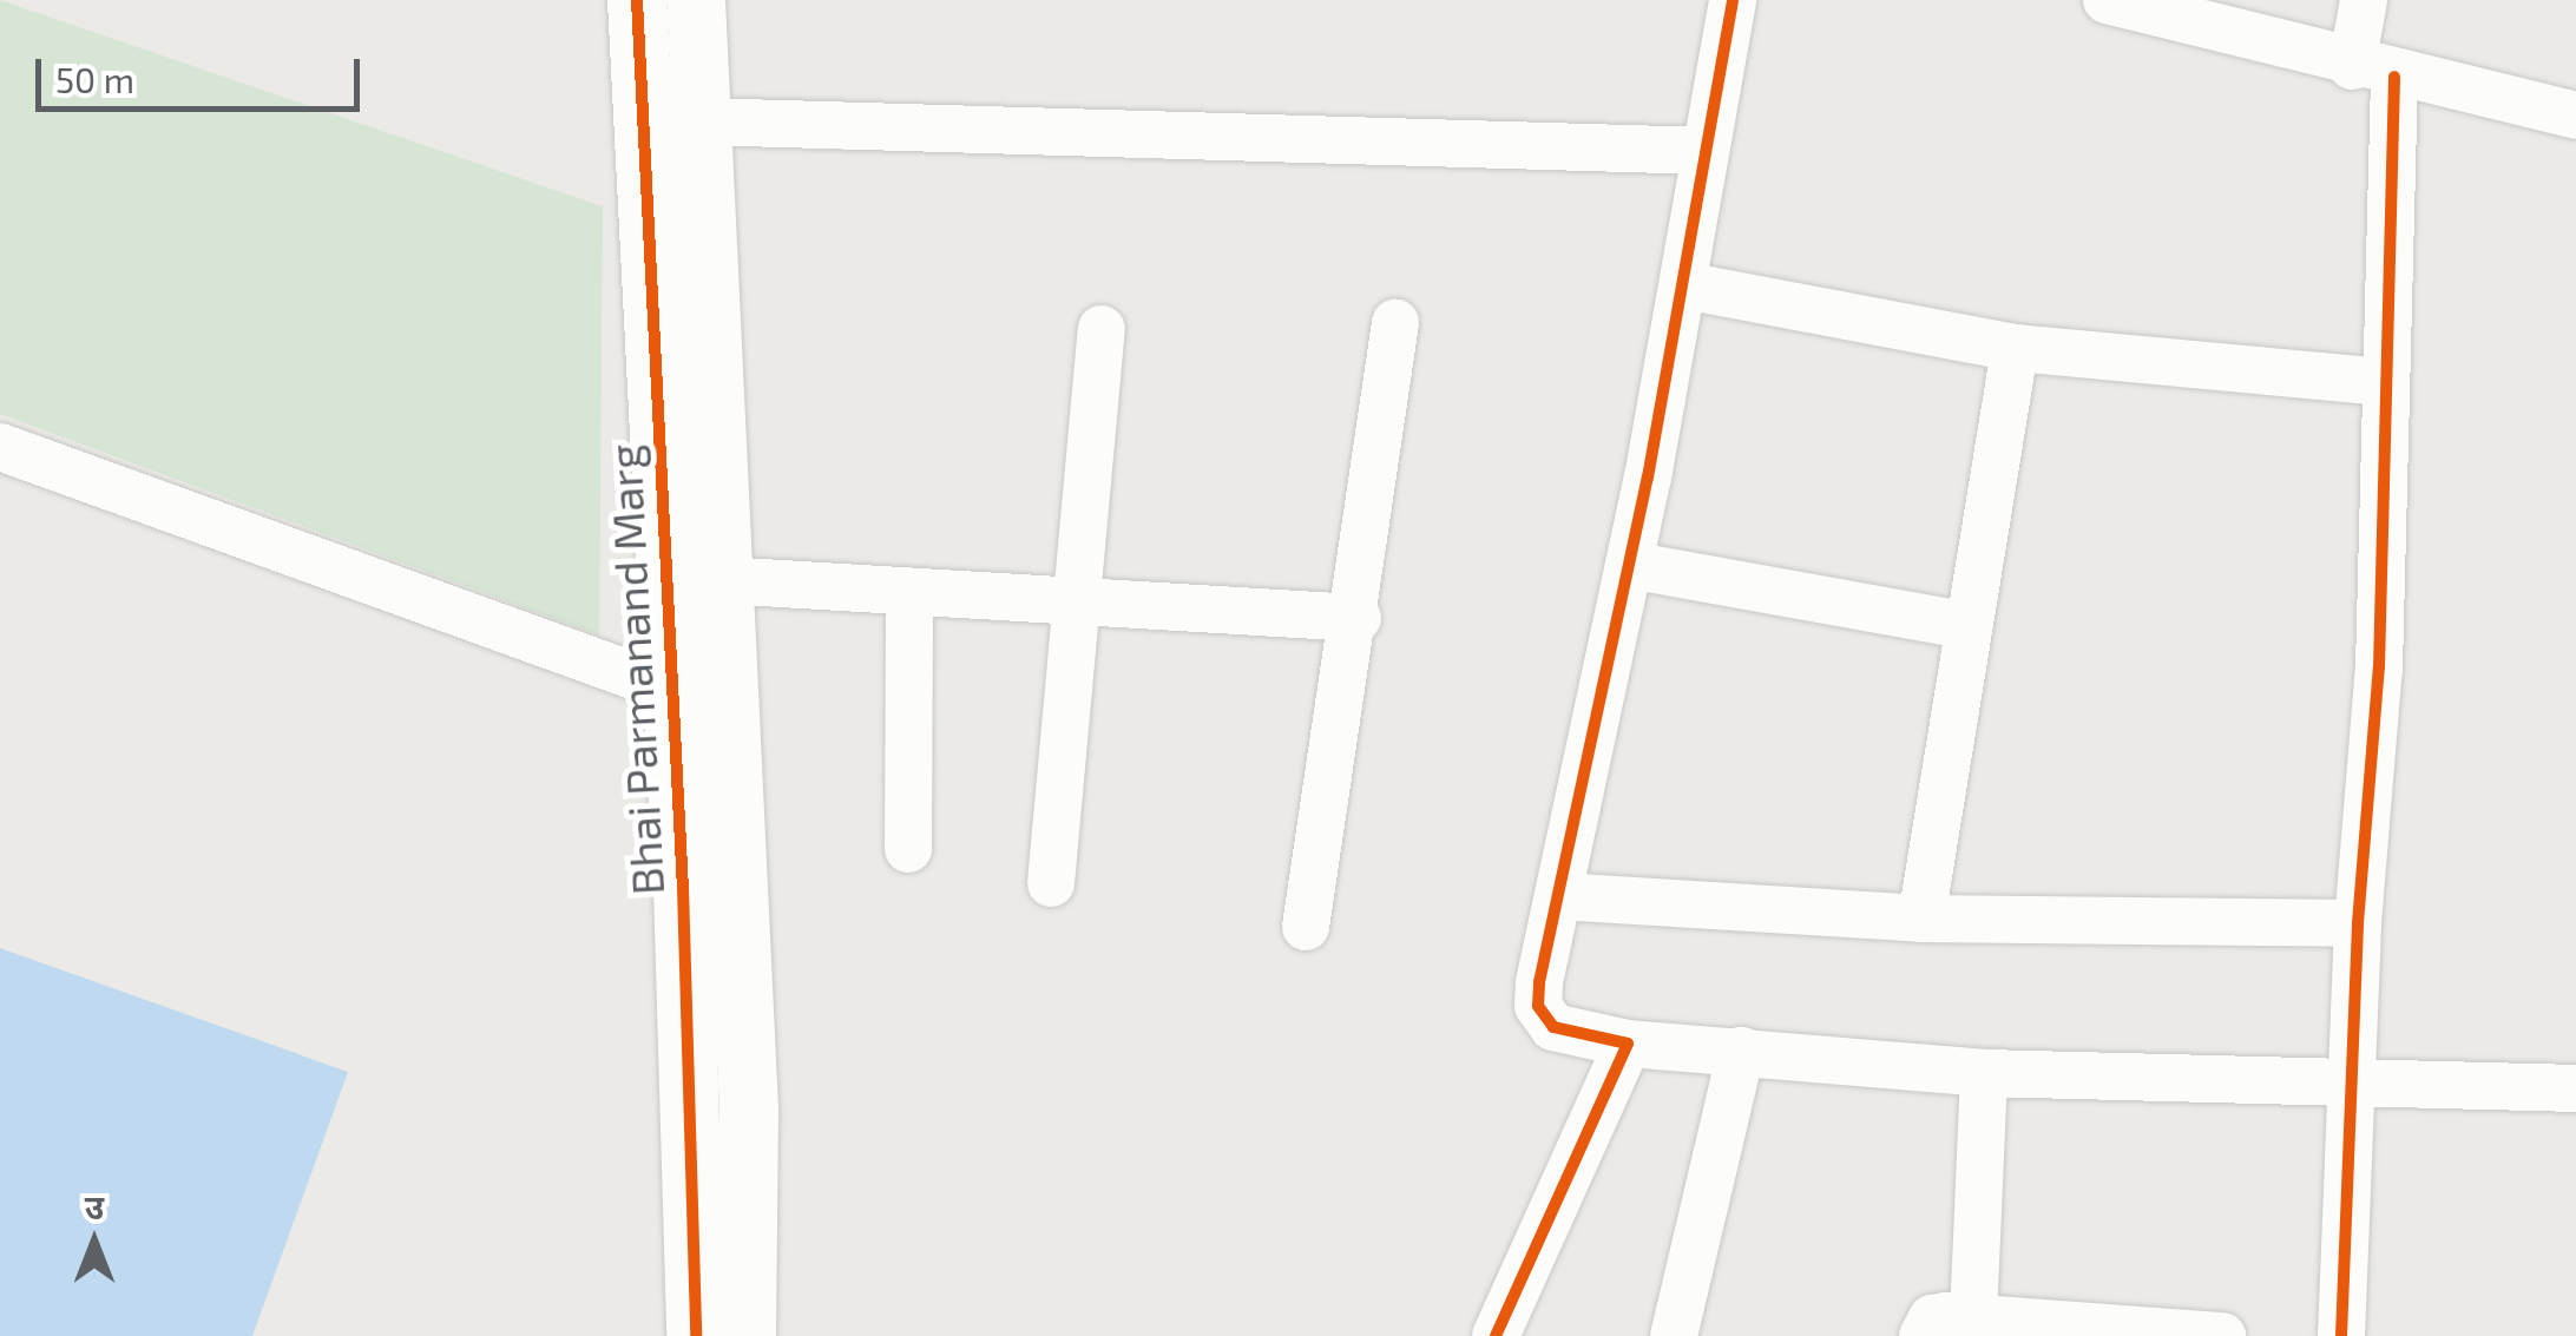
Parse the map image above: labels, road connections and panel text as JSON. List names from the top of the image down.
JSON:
{
  "streets": {
    "street": ["Bhai Parmanand Marg"]
  },
  "scale_bar": "50 m",
  "north": "top"
}
